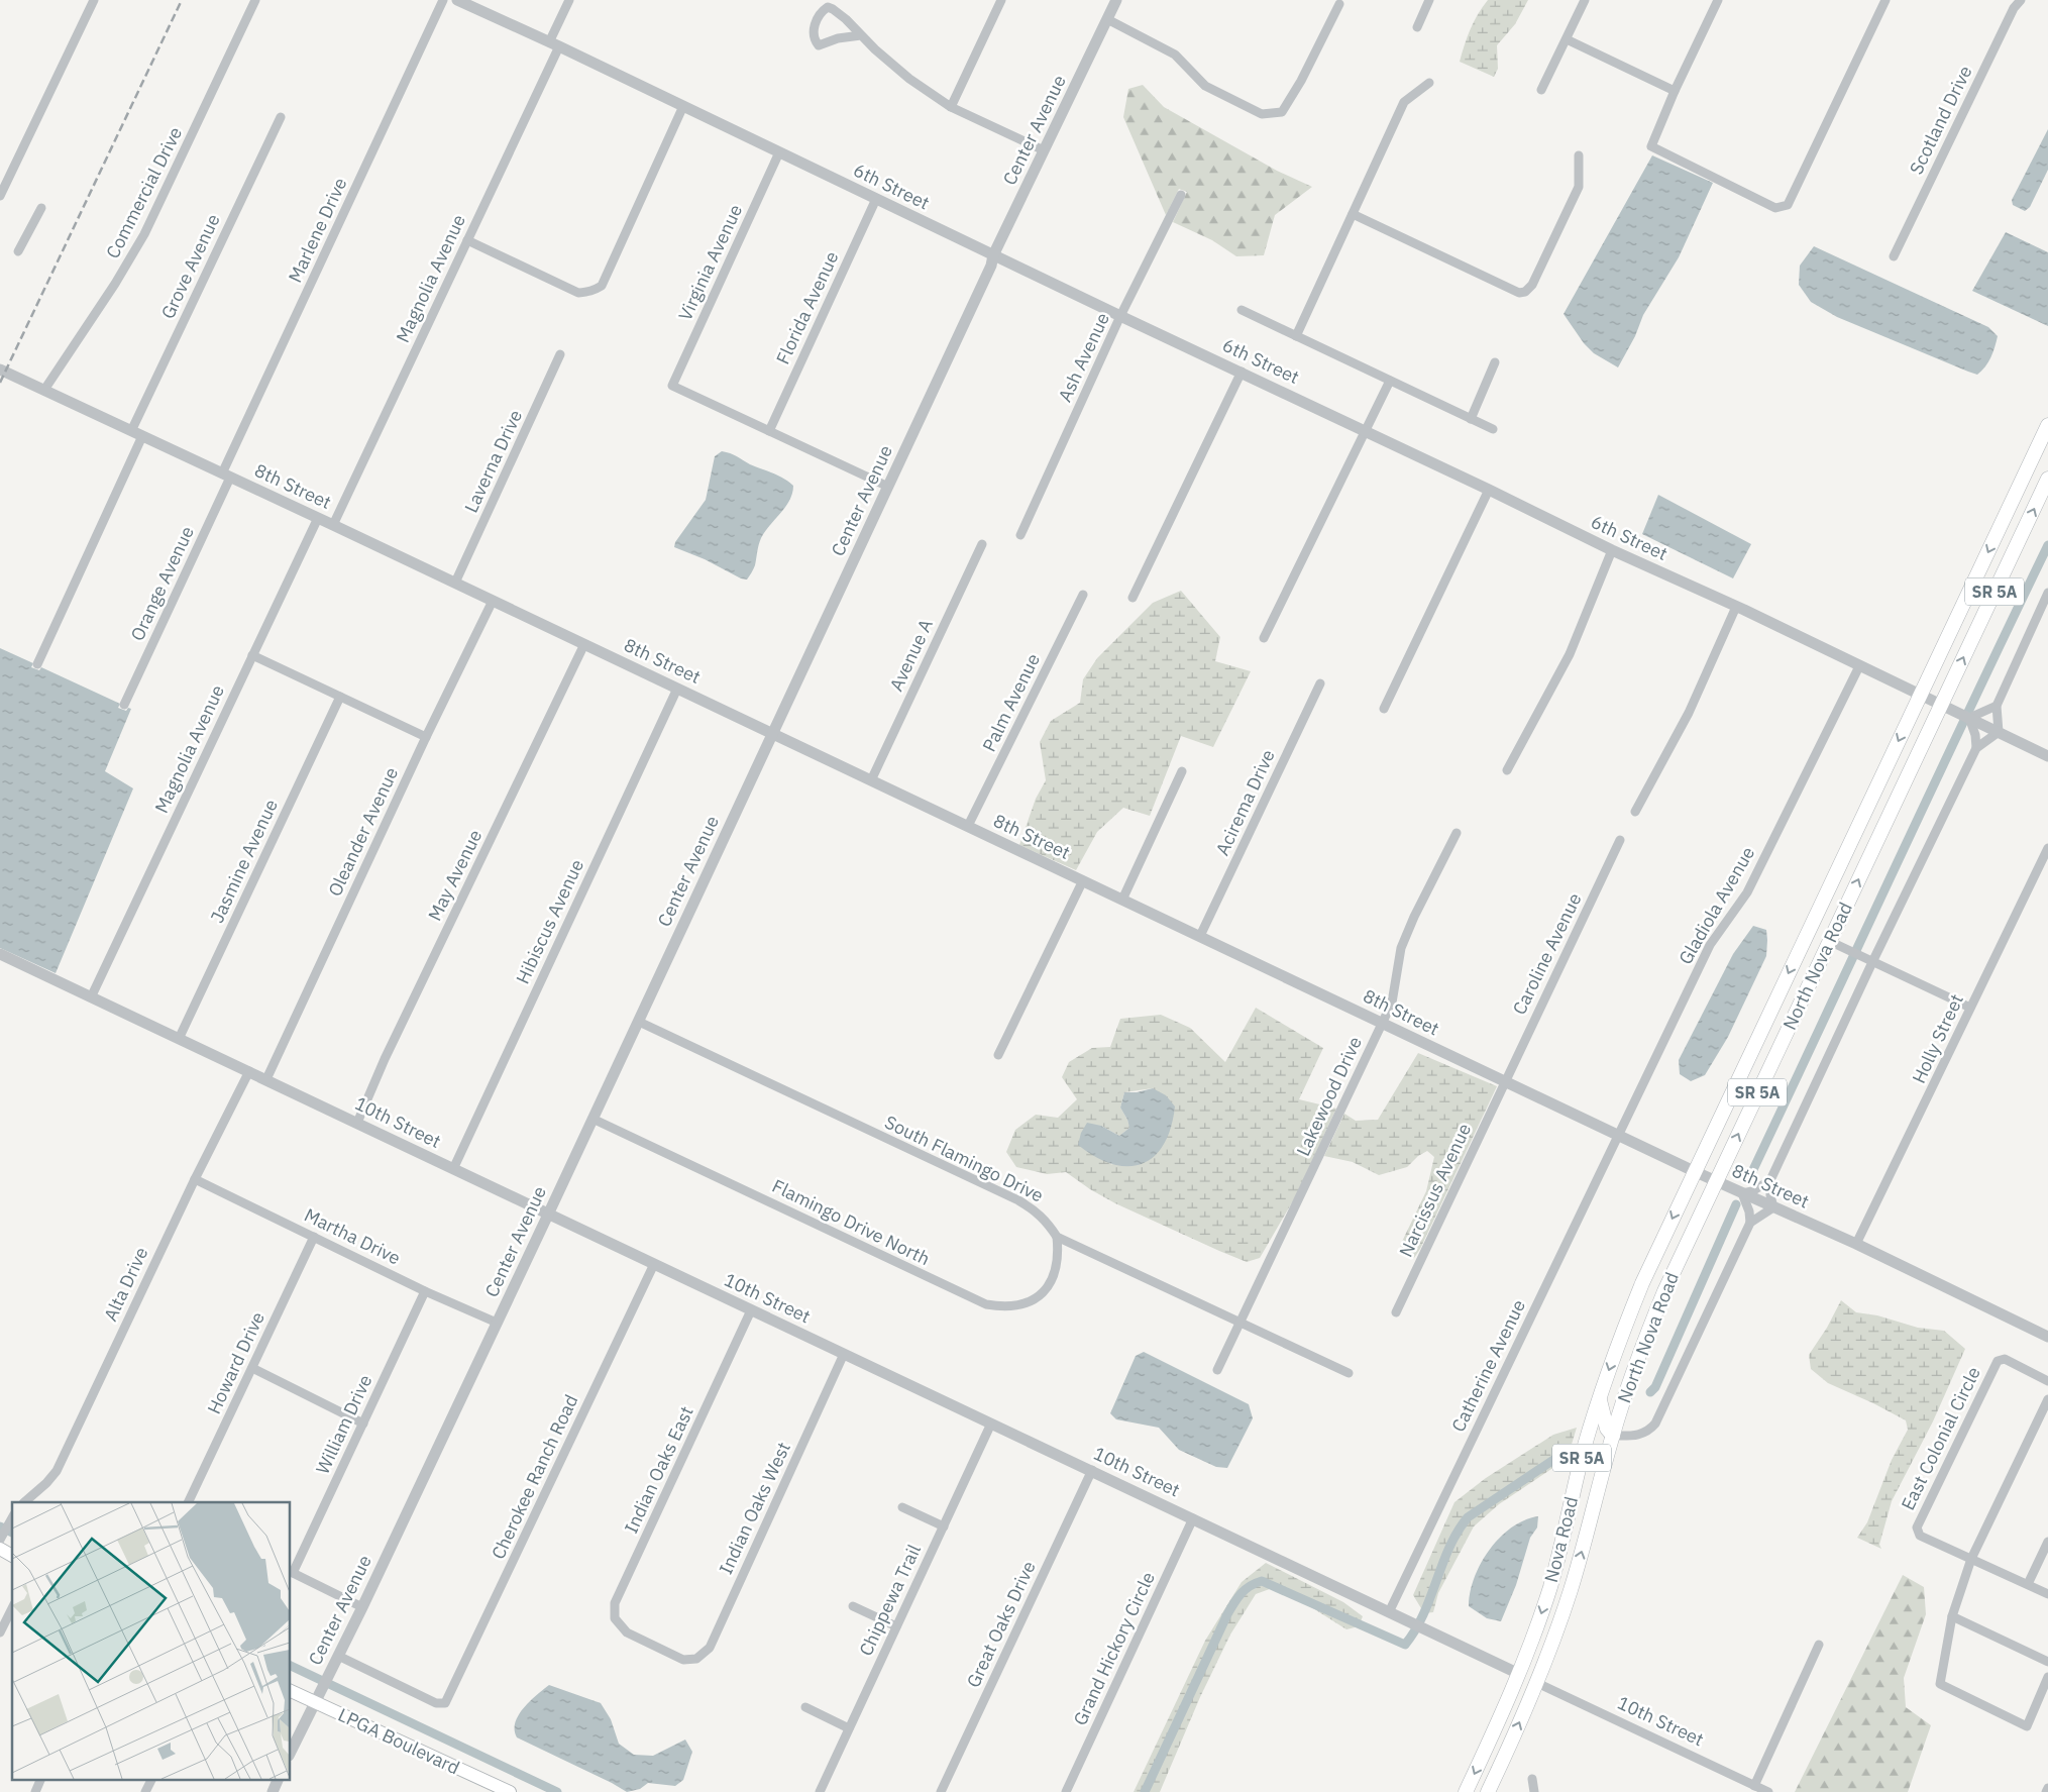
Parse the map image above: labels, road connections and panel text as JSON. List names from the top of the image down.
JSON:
{
  "streets": {
    "main road": [
      "SR 5A",
      "North Nova Road",
      "Nova Road",
      "LPGA Boulevard"
    ],
    "street": [
      "Scotland Drive",
      "Center Avenue",
      "6th Street",
      "Commercial Drive",
      "Marlene Drive",
      "Virginia Avenue",
      "Grove Avenue",
      "Magnolia Avenue",
      "Florida Avenue",
      "Ash Avenue",
      "Laverna Drive",
      "8th Street",
      "Orange Avenue",
      "Avenue A",
      "Palm Avenue",
      "Acirema Drive",
      "Oleander Avenue",
      "Jasmine Avenue",
      "May Avenue",
      "Gladiola Avenue",
      "Hibiscus Avenue",
      "Caroline Avenue",
      "Holly Street",
      "Lakewood Drive",
      "10th Street",
      "South Flamingo Drive",
      "Narcissus Avenue",
      "Flamingo Drive North",
      "Martha Drive",
      "Alta Drive",
      "Howard Drive",
      "Catherine Avenue",
      "William Drive",
      "East Colonial Circle",
      "Indian Oaks East",
      "Cherokee Ranch Road",
      "Indian Oaks West",
      "Chippewa Trail",
      "Great Oaks Drive",
      "Grand Hickory Circle"
    ]
  },
  "crossings": [
    ["Center Avenue", "6th Street"],
    ["Center Avenue", "8th Street"],
    ["Center Avenue", "10th Street"],
    ["Center Avenue", "South Flamingo Drive"],
    ["Center Avenue", "Flamingo Drive North"],
    ["Center Avenue", "Martha Drive"],
    ["Center Avenue", "Cherokee Ranch Road"],
    ["Center Avenue", "LPGA Boulevard"],
    ["6th Street", "Virginia Avenue"],
    ["6th Street", "Magnolia Avenue"],
    ["6th Street", "Florida Avenue"],
    ["6th Street", "Ash Avenue"],
    ["6th Street", "Gladiola Avenue"],
    ["6th Street", "North Nova Road"],
    ["Commercial Drive", "8th Street"],
    ["Marlene Drive", "8th Street"],
    ["Marlene Drive", "Orange Avenue"],
    ["Virginia Avenue", "Florida Avenue"],
    ["Grove Avenue", "8th Street"],
    ["Magnolia Avenue", "8th Street"],
    ["Magnolia Avenue", "10th Street"],
    ["Laverna Drive", "8th Street"],
    ["8th Street", "Orange Avenue"],
    ["8th Street", "Avenue A"],
    ["8th Street", "Palm Avenue"],
    ["8th Street", "Acirema Drive"],
    ["8th Street", "Oleander Avenue"],
    ["8th Street", "May Avenue"],
    ["8th Street", "Gladiola Avenue"],
    ["8th Street", "Hibiscus Avenue"],
    ["8th Street", "Caroline Avenue"],
    ["8th Street", "North Nova Road"],
    ["8th Street", "Holly Street"],
    ["8th Street", "Lakewood Drive"],
    ["8th Street", "Narcissus Avenue"],
    ["8th Street", "Catherine Avenue"],
    ["8th Street", "Nova Road"],
    ["Oleander Avenue", "10th Street"],
    ["Jasmine Avenue", "10th Street"],
    ["May Avenue", "10th Street"],
    ["Gladiola Avenue", "Catherine Avenue"],
    ["Hibiscus Avenue", "10th Street"],
    ["Caroline Avenue", "Narcissus Avenue"],
    ["North Nova Road", "Nova Road"],
    ["10th Street", "Alta Drive"],
    ["10th Street", "Catherine Avenue"],
    ["10th Street", "Indian Oaks East"],
    ["10th Street", "Cherokee Ranch Road"],
    ["10th Street", "Indian Oaks West"],
    ["10th Street", "Nova Road"],
    ["10th Street", "Chippewa Trail"],
    ["10th Street", "Great Oaks Drive"],
    ["10th Street", "Grand Hickory Circle"],
    ["South Flamingo Drive", "Flamingo Drive North"],
    ["Martha Drive", "Alta Drive"],
    ["Martha Drive", "Howard Drive"],
    ["Martha Drive", "William Drive"],
    ["Indian Oaks East", "Indian Oaks West"]
  ]
}
